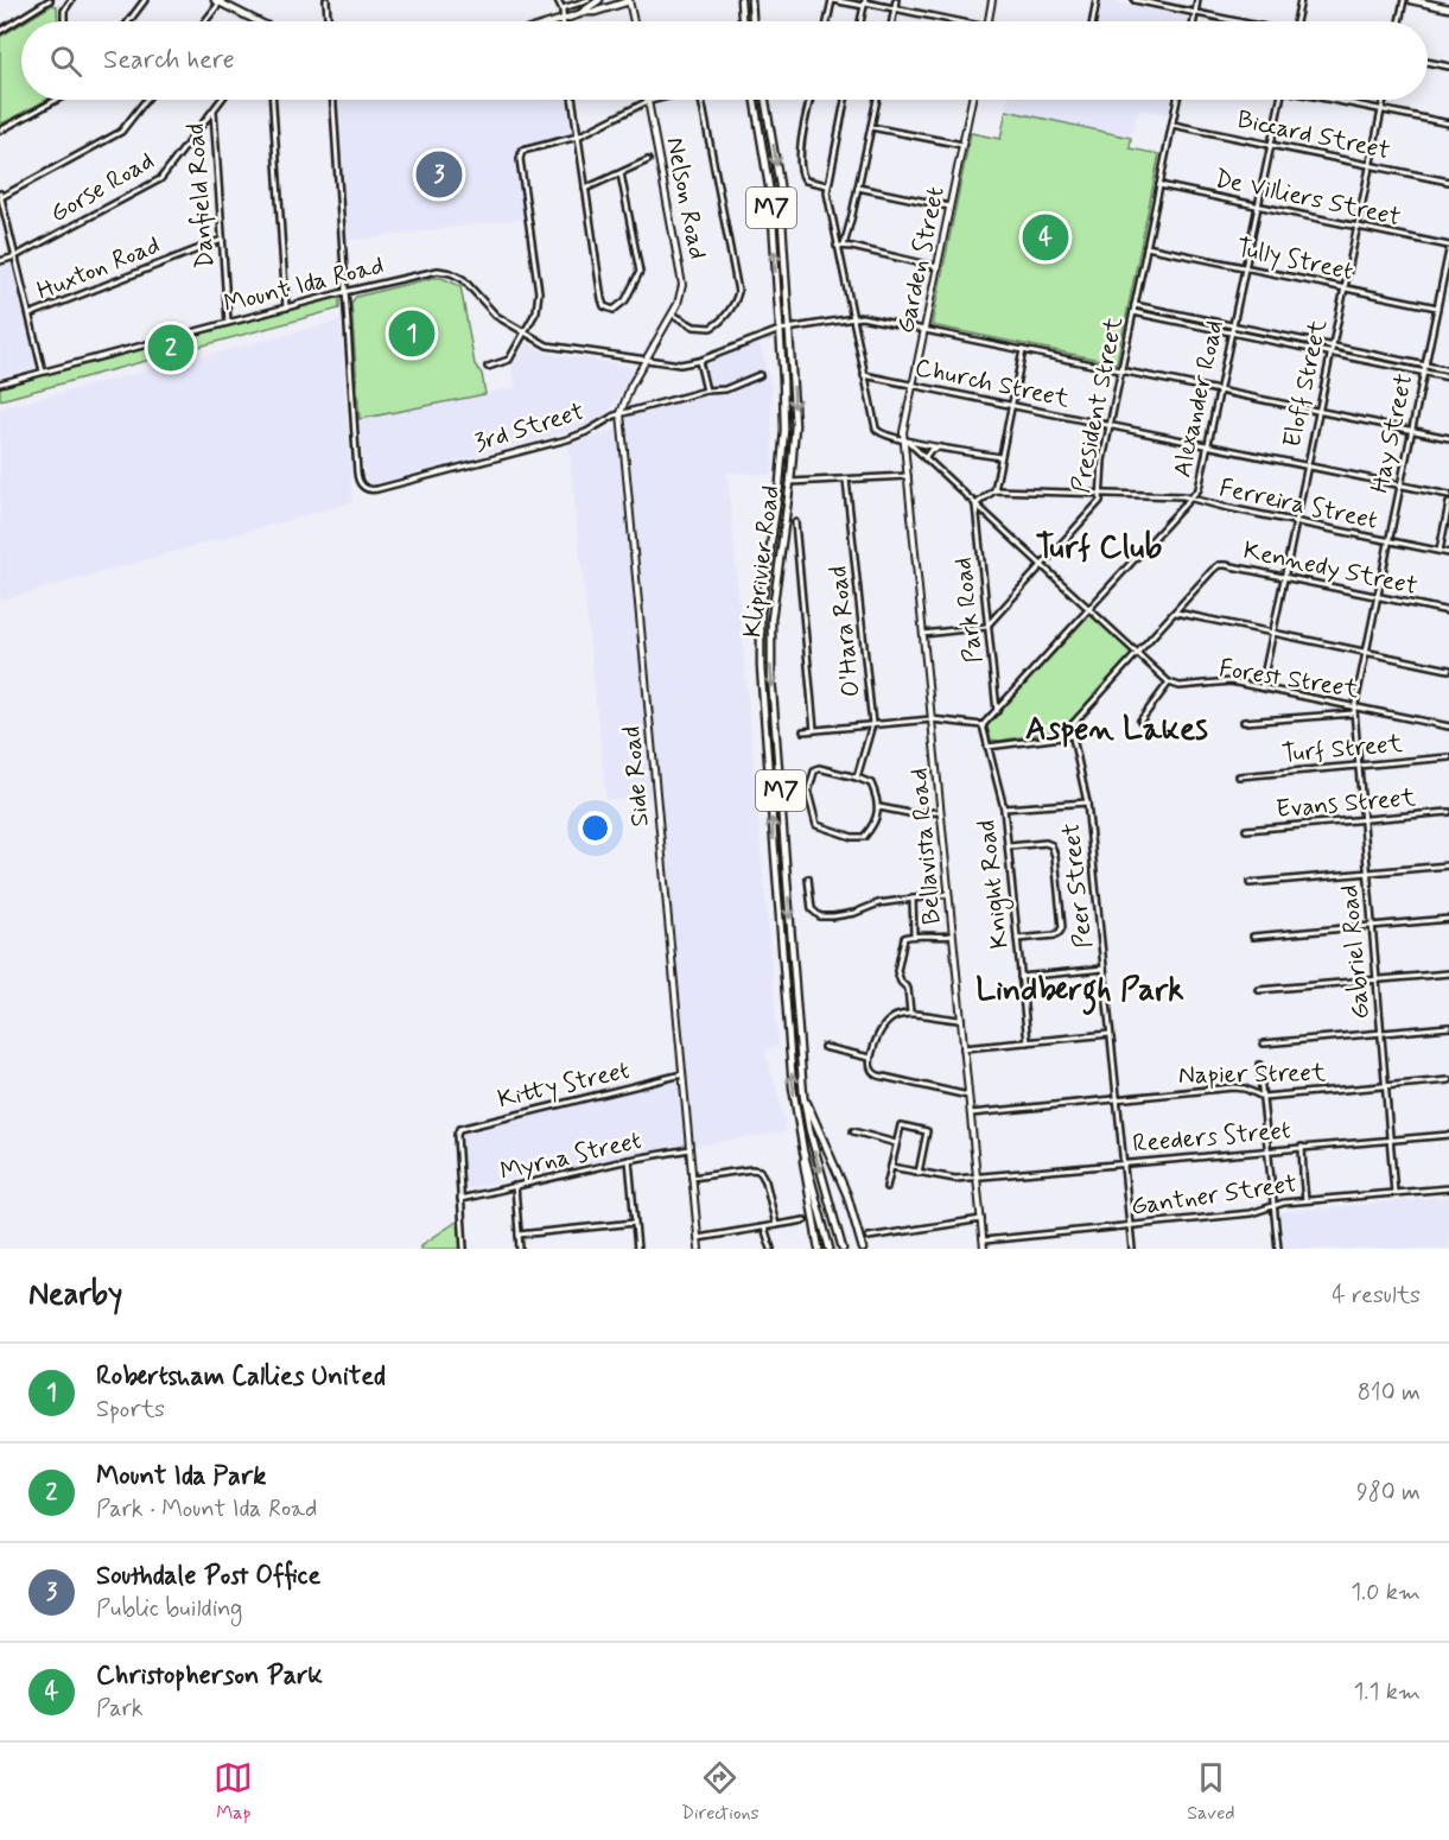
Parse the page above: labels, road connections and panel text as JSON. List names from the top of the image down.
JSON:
{
  "streets": {
    "main road": ["M7", "Kliprivier Road"],
    "street": [
      "Biccard Street",
      "Gorse Road",
      "Danfield Road",
      "Nelson Road",
      "De Villiers Street",
      "Garden Street",
      "Tully Street",
      "Huxton Road",
      "Mount Ida Road",
      "Church Street",
      "Eloff Street",
      "Alexander Road",
      "President Street",
      "3rd Street",
      "Hay Street",
      "Ferreira Street",
      "Kennedy Street",
      "Park Road",
      "O'Hara Road",
      "Forest Street",
      "Turf Street",
      "Side Road",
      "Evans Street",
      "Bellavista Road",
      "Knight Road",
      "Peer Street",
      "Gabriel Road",
      "Napier Street",
      "Kitty Street",
      "Reeders Street",
      "Myrna Street",
      "Gantner Street"
    ]
  },
  "crossings": [
    ["Biccard Street", "Eloff Street"],
    ["Biccard Street", "Alexander Road"],
    ["Biccard Street", "President Street"],
    ["Gorse Road", "Danfield Road"],
    ["Danfield Road", "Huxton Road"],
    ["Danfield Road", "Mount Ida Road"],
    ["Nelson Road", "Side Road"],
    ["De Villiers Street", "Eloff Street"],
    ["De Villiers Street", "Alexander Road"],
    ["De Villiers Street", "President Street"],
    ["De Villiers Street", "Hay Street"],
    ["Garden Street", "Church Street"],
    ["Garden Street", "Bellavista Road"],
    ["Tully Street", "Eloff Street"],
    ["Tully Street", "Alexander Road"],
    ["Tully Street", "President Street"],
    ["Tully Street", "Hay Street"],
    ["Mount Ida Road", "3rd Street"],
    ["Church Street", "Eloff Street"],
    ["Church Street", "Alexander Road"],
    ["Church Street", "President Street"],
    ["Church Street", "Hay Street"],
    ["Eloff Street", "Ferreira Street"],
    ["Eloff Street", "Kennedy Street"],
    ["Eloff Street", "Forest Street"],
    ["Alexander Road", "Ferreira Street"],
    ["Alexander Road", "Park Road"],
    ["Alexander Road", "Knight Road"],
    ["President Street", "Ferreira Street"],
    ["President Street", "Park Road"],
    ["3rd Street", "Side Road"],
    ["Hay Street", "Ferreira Street"],
    ["Hay Street", "Kennedy Street"],
    ["Hay Street", "Forest Street"],
    ["Hay Street", "Gabriel Road"],
    ["Kennedy Street", "Peer Street"],
    ["Forest Street", "Gabriel Road"],
    ["Turf Street", "Gabriel Road"],
    ["Side Road", "Kitty Street"],
    ["Side Road", "Myrna Street"],
    ["Evans Street", "Gabriel Road"],
    ["Bellavista Road", "Napier Street"],
    ["Bellavista Road", "Reeders Street"],
    ["Bellavista Road", "Gantner Street"],
    ["Peer Street", "Napier Street"],
    ["Peer Street", "Reeders Street"],
    ["Peer Street", "Gantner Street"],
    ["Gabriel Road", "Napier Street"],
    ["Gabriel Road", "Reeders Street"],
    ["Gabriel Road", "Gantner Street"],
    ["Kitty Street", "Myrna Street"]
  ],
  "districts": ["Turf Club", "Aspen Lakes", "Lindbergh Park"],
  "page": {
    "search": "Search here",
    "pins": [
      "3",
      "4",
      "1",
      "2"
    ],
    "heading": ["Nearby", "4 results"],
    "list": [
      {
        "mark": "1",
        "name": "Robertsham Callies United",
        "note": "Sports",
        "value": "810 m"
      },
      {
        "mark": "2",
        "name": "Mount Ida Park",
        "note": "Park · Mount Ida Road",
        "value": "980 m"
      },
      {
        "mark": "3",
        "name": "Southdale Post Office",
        "note": "Public building",
        "value": "1.0 km"
      },
      {
        "mark": "4",
        "name": "Christopherson Park",
        "note": "Park",
        "value": "1.1 km"
      }
    ],
    "nav": ["Map", "Directions", "Saved"]
  }
}
